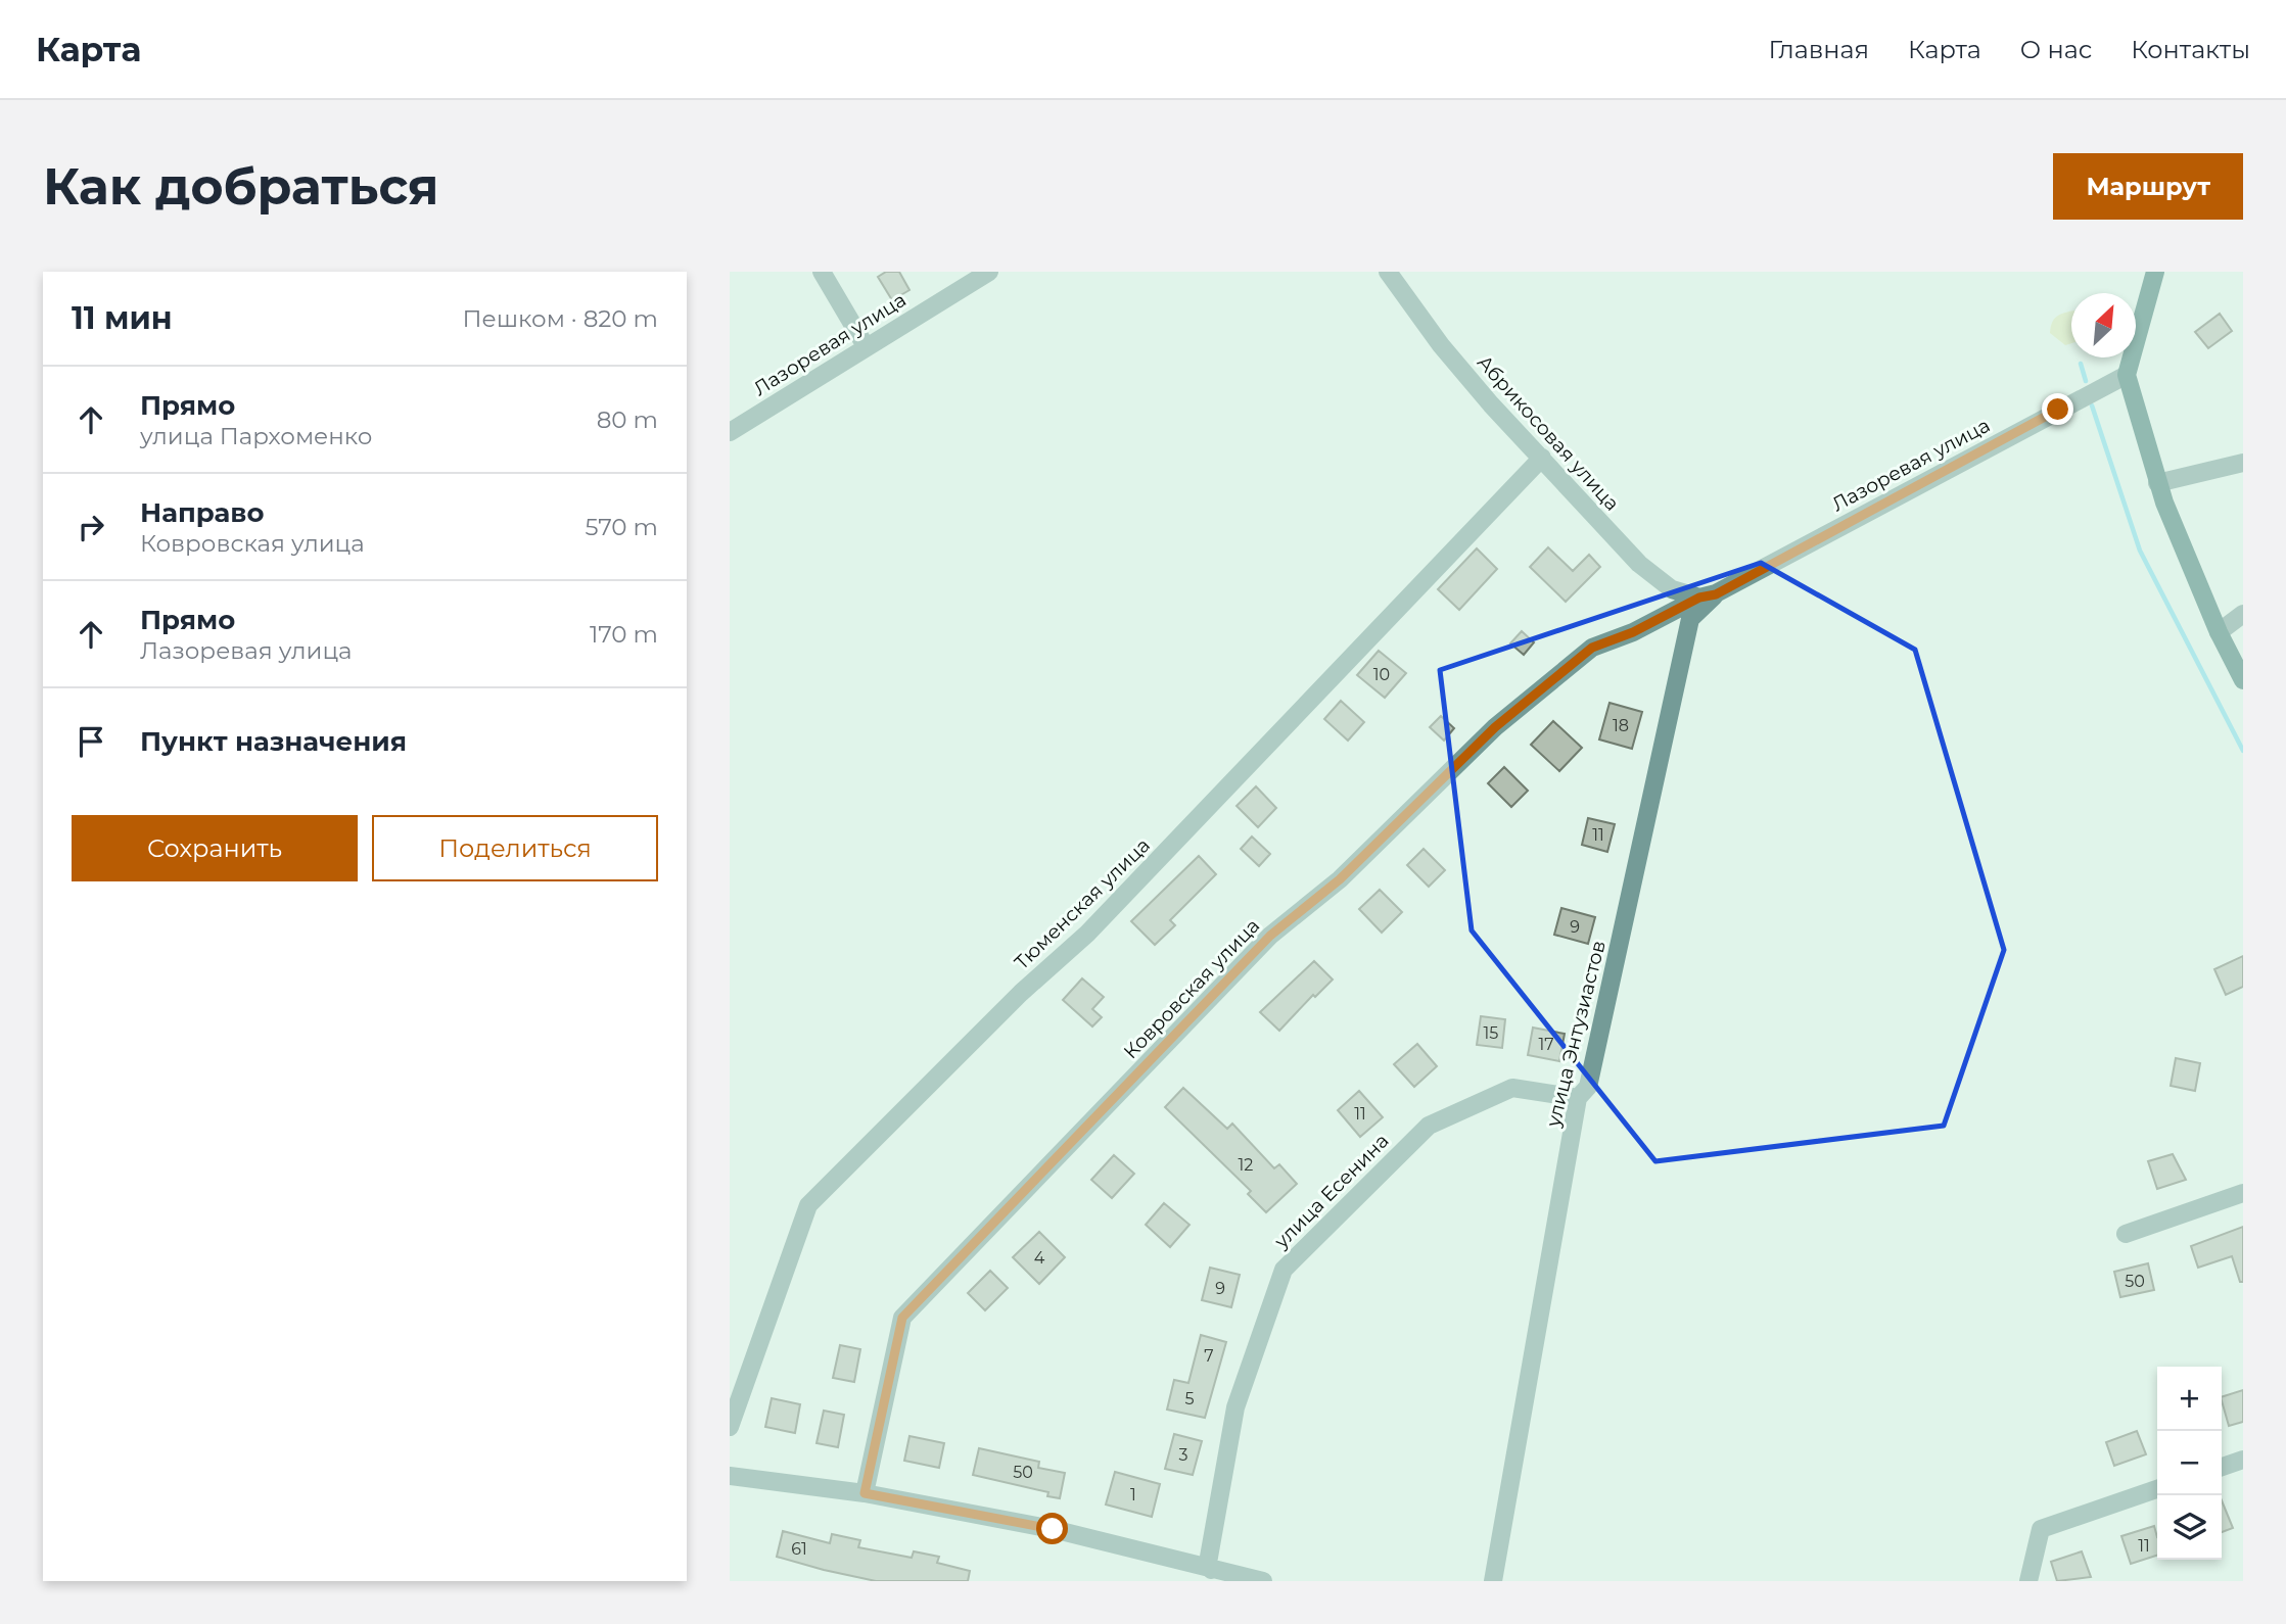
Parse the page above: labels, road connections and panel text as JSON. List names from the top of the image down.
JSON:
{
  "streets": {
    "street": [
      "Лазоревая улица",
      "Абрикосовая улица",
      "Тюменская улица",
      "Ковровская улица",
      "улица Энтузиастов",
      "улица Есенина"
    ]
  },
  "crossings": [
    ["Лазоревая улица", "Абрикосовая улица"],
    ["Лазоревая улица", "Ковровская улица"],
    ["Лазоревая улица", "улица Энтузиастов"],
    ["Абрикосовая улица", "Тюменская улица"],
    ["Абрикосовая улица", "Ковровская улица"],
    ["Абрикосовая улица", "улица Энтузиастов"],
    ["Ковровская улица", "улица Энтузиастов"],
    ["улица Энтузиастов", "улица Есенина"]
  ],
  "house_numbers": [
    "10",
    "18",
    "11",
    "9",
    "15",
    "17",
    "11",
    "12",
    "4",
    "50",
    "9",
    "7",
    "5",
    "3",
    "50",
    "1",
    "11",
    "61"
  ],
  "north": "top right",
  "page": {
    "header": "Карта",
    "nav": [
      "Главная",
      "Карта",
      "О нас",
      "Контакты"
    ],
    "buttons": [
      "Маршрут",
      ["Сохранить", "Поделиться"]
    ],
    "title": "Как добраться",
    "heading": ["11 мин", "Пешком · 820 m"],
    "list": [
      ["Прямо", "улица Пархоменко", "80 m"],
      ["Направо", "Ковровская улица", "570 m"],
      ["Прямо", "Лазоревая улица", "170 m"],
      "Пункт назначения"
    ],
    "map_buttons": ["+", "−"]
  }
}
